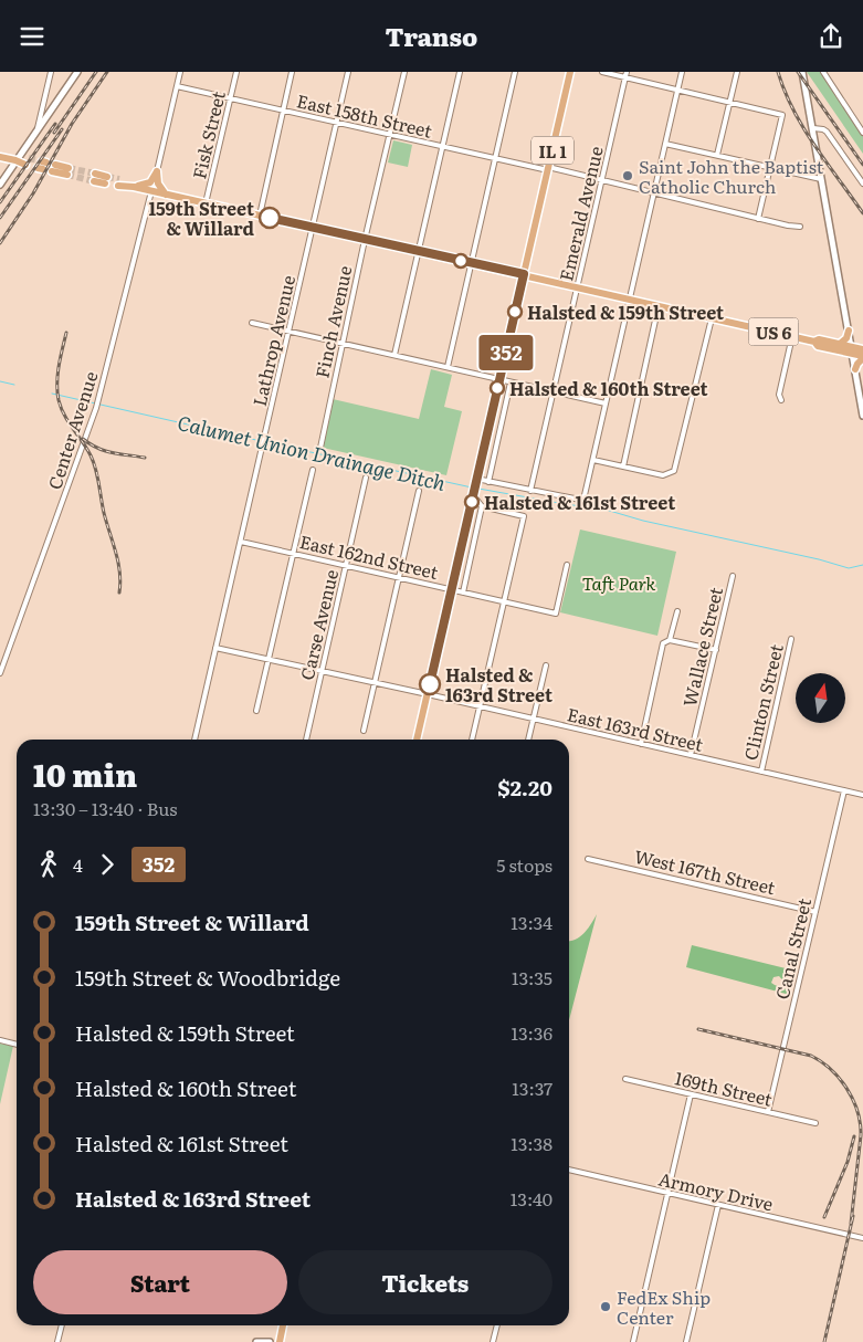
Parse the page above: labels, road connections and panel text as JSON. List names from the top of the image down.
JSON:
{
  "streets": {
    "main road": ["IL 1", "US 6"],
    "street": [
      "East 158th Street",
      "Fisk Street",
      "Emerald Avenue",
      "Finch Avenue",
      "Lathrop Avenue",
      "Center Avenue",
      "East 162nd Street",
      "Carse Avenue",
      "Wallace Street",
      "Clinton Street",
      "East 163rd Street",
      "West 167th Street",
      "Canal Street",
      "169th Street",
      "Armory Drive"
    ]
  },
  "crossings": [
    ["East 158th Street", "Fisk Street"],
    ["East 158th Street", "IL 1"],
    ["East 158th Street", "Emerald Avenue"],
    ["East 158th Street", "Finch Avenue"],
    ["East 158th Street", "Lathrop Avenue"],
    ["Fisk Street", "US 6"],
    ["IL 1", "US 6"],
    ["IL 1", "East 162nd Street"],
    ["IL 1", "East 163rd Street"],
    ["Emerald Avenue", "US 6"],
    ["Finch Avenue", "US 6"],
    ["US 6", "Lathrop Avenue"],
    ["US 6", "Center Avenue"],
    ["Lathrop Avenue", "East 162nd Street"],
    ["Lathrop Avenue", "East 163rd Street"],
    ["East 162nd Street", "Carse Avenue"],
    ["Carse Avenue", "East 163rd Street"],
    ["Wallace Street", "East 163rd Street"],
    ["Clinton Street", "East 163rd Street"],
    ["East 163rd Street", "Canal Street"],
    ["West 167th Street", "Canal Street"],
    ["Canal Street", "169th Street"]
  ],
  "water": ["Calumet Union Drainage Ditch"],
  "parks": ["Taft Park"],
  "places": [
    "Saint John the Baptist Catholic Church",
    "159th Street & Willard",
    "Halsted & 159th Street",
    "Halsted & 160th Street",
    "Halsted & 161st Street",
    "Halsted & 163rd Street",
    "FedEx Ship Center"
  ],
  "lines": ["bus line 352"],
  "north": "top",
  "page": {
    "header": "Transo",
    "on_map": "352",
    "heading": ["10 min", "13:30 – 13:40 · Bus", "$2.20"],
    "legs": ["4", "352", "5 stops"],
    "list": [
      {
        "name": "159th Street & Willard",
        "value": "13:34"
      },
      {
        "name": "159th Street & Woodbridge",
        "value": "13:35"
      },
      {
        "name": "Halsted & 159th Street",
        "value": "13:36"
      },
      {
        "name": "Halsted & 160th Street",
        "value": "13:37"
      },
      {
        "name": "Halsted & 161st Street",
        "value": "13:38"
      },
      {
        "name": "Halsted & 163rd Street",
        "value": "13:40"
      }
    ],
    "buttons": ["Start", "Tickets"]
  }
}
